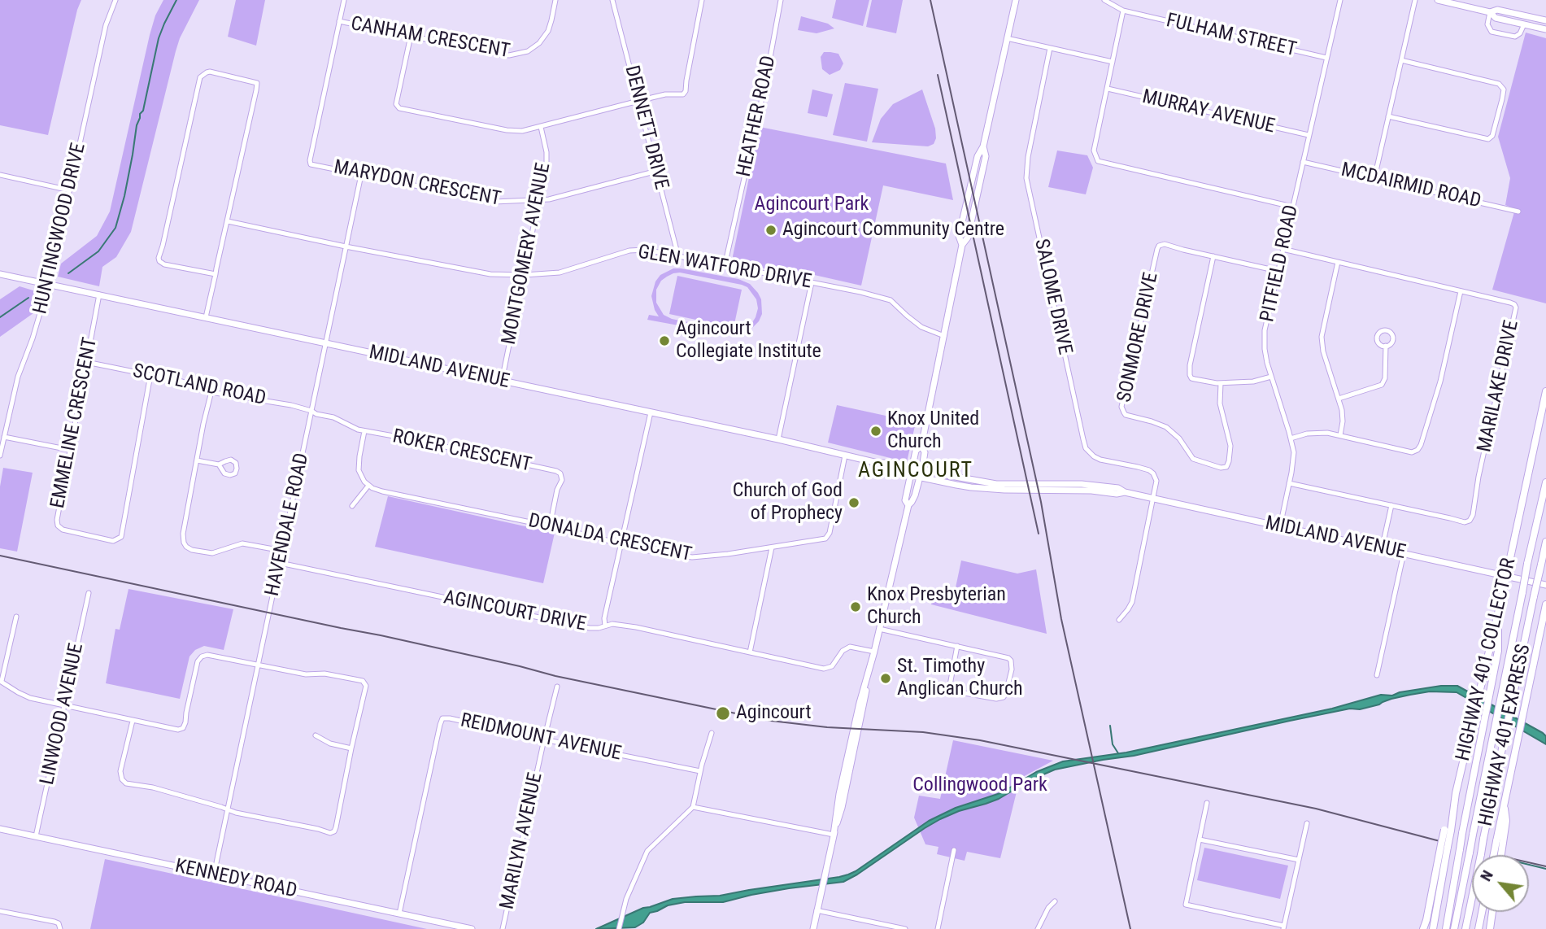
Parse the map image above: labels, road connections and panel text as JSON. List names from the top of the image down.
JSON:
{
  "streets": {
    "highway": ["HIGHWAY 401 COLLECTOR", "HIGHWAY 401 EXPRESS"],
    "main road": ["MIDLAND AVENUE", "KENNEDY ROAD"],
    "street": [
      "FULHAM STREET",
      "CANHAM CRESCENT",
      "MURRAY AVENUE",
      "HEATHER ROAD",
      "DENNETT DRIVE",
      "MARYDON CRESCENT",
      "MCDAIRMID ROAD",
      "HUNTINGWOOD DRIVE",
      "MONTGOMERY AVENUE",
      "PITFIELD ROAD",
      "GLEN WATFORD DRIVE",
      "SALOME DRIVE",
      "SONMORE DRIVE",
      "SCOTLAND ROAD",
      "MARILAKE DRIVE",
      "EMMELINE CRESCENT",
      "ROKER CRESCENT",
      "HAVENDALE ROAD",
      "DONALDA CRESCENT",
      "AGINCOURT DRIVE",
      "LINWOOD AVENUE",
      "REIDMOUNT AVENUE",
      "MARILYN AVENUE"
    ]
  },
  "crossings": [
    ["FULHAM STREET", "PITFIELD ROAD"],
    ["CANHAM CRESCENT", "MARYDON CRESCENT"],
    ["MURRAY AVENUE", "PITFIELD ROAD"],
    ["HEATHER ROAD", "GLEN WATFORD DRIVE"],
    ["DENNETT DRIVE", "MARYDON CRESCENT"],
    ["DENNETT DRIVE", "GLEN WATFORD DRIVE"],
    ["MARYDON CRESCENT", "MONTGOMERY AVENUE"],
    ["MARYDON CRESCENT", "HAVENDALE ROAD"],
    ["MCDAIRMID ROAD", "PITFIELD ROAD"],
    ["HUNTINGWOOD DRIVE", "MIDLAND AVENUE"],
    ["MONTGOMERY AVENUE", "GLEN WATFORD DRIVE"],
    ["MONTGOMERY AVENUE", "MIDLAND AVENUE"],
    ["PITFIELD ROAD", "SONMORE DRIVE"],
    ["PITFIELD ROAD", "MIDLAND AVENUE"],
    ["PITFIELD ROAD", "MARILAKE DRIVE"],
    ["GLEN WATFORD DRIVE", "HAVENDALE ROAD"],
    ["SALOME DRIVE", "MIDLAND AVENUE"],
    ["MIDLAND AVENUE", "EMMELINE CRESCENT"],
    ["MIDLAND AVENUE", "HAVENDALE ROAD"],
    ["MIDLAND AVENUE", "DONALDA CRESCENT"],
    ["SCOTLAND ROAD", "EMMELINE CRESCENT"],
    ["SCOTLAND ROAD", "ROKER CRESCENT"],
    ["SCOTLAND ROAD", "HAVENDALE ROAD"],
    ["ROKER CRESCENT", "HAVENDALE ROAD"],
    ["ROKER CRESCENT", "DONALDA CRESCENT"],
    ["HAVENDALE ROAD", "AGINCOURT DRIVE"],
    ["HAVENDALE ROAD", "KENNEDY ROAD"],
    ["LINWOOD AVENUE", "KENNEDY ROAD"],
    ["REIDMOUNT AVENUE", "MARILYN AVENUE"],
    ["REIDMOUNT AVENUE", "KENNEDY ROAD"]
  ],
  "districts": ["AGINCOURT"],
  "parks": ["Agincourt Park", "Collingwood Park"],
  "places": [
    "Agincourt Community Centre",
    "Agincourt Collegiate Institute",
    "Knox United Church",
    "Church of God of Prophecy",
    "Knox Presbyterian Church",
    "St. Timothy Anglican Church",
    "Agincourt"
  ],
  "north": "top left"
}
